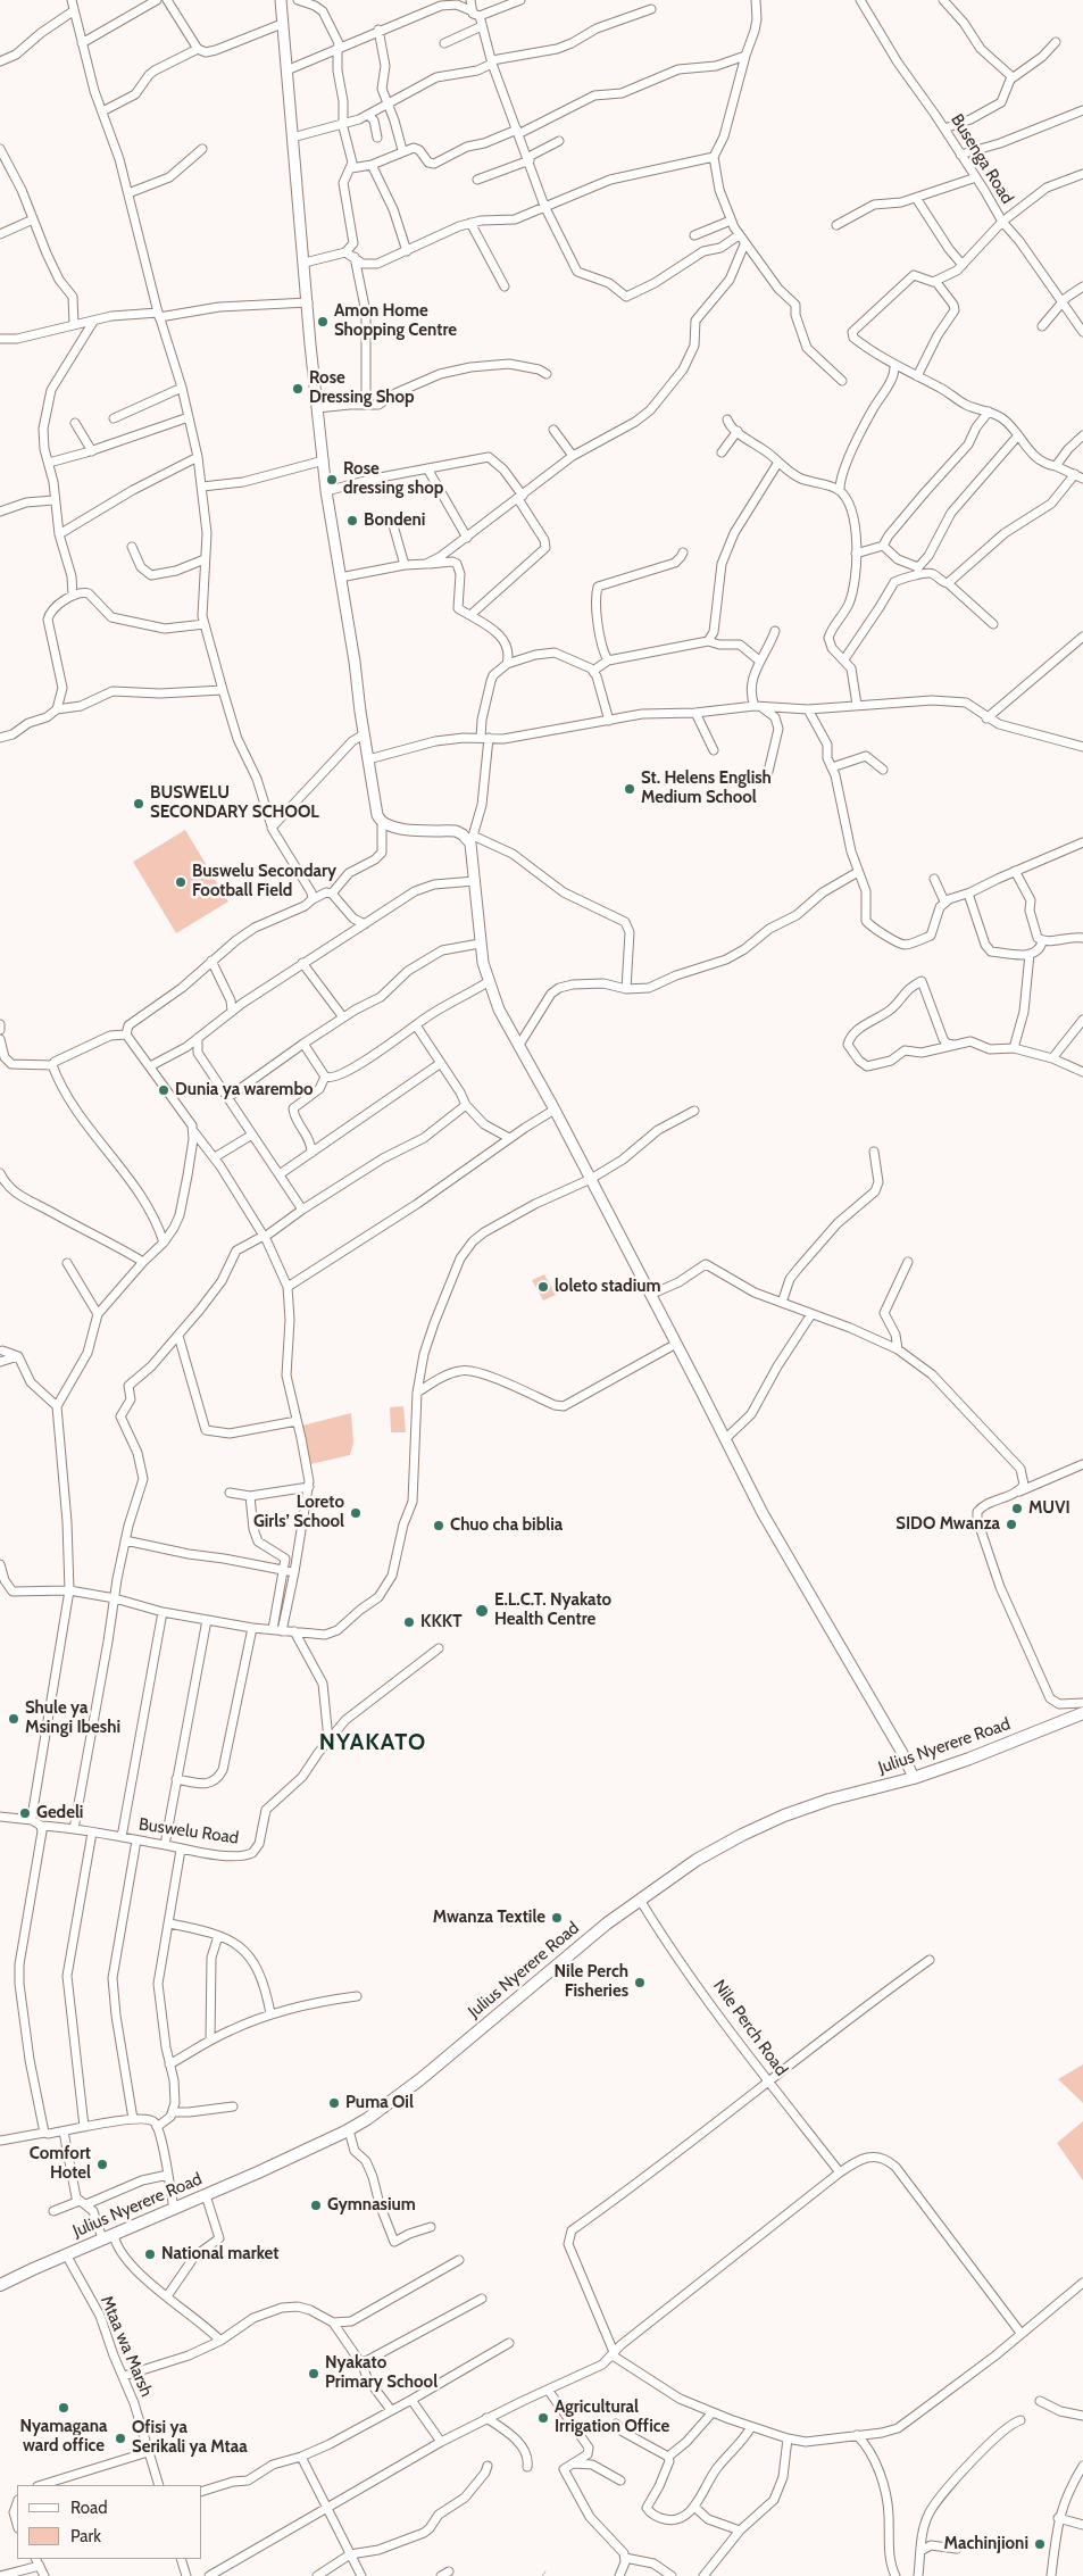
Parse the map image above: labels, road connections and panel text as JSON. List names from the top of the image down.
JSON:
{
  "streets": {
    "highway": ["Julius Nyerere Road"],
    "street": [
      "Busenga Road",
      "Buswelu Road",
      "Nile Perch Road",
      "Mtaa wa Marsh"
    ]
  },
  "crossings": [
    ["Julius Nyerere Road", "Nile Perch Road"],
    ["Julius Nyerere Road", "Mtaa wa Marsh"]
  ],
  "districts": ["NYAKATO"],
  "places": [
    "Amon Home Shopping Centre",
    "Rose Dressing Shop",
    "Rose dressing shop",
    "Bondeni",
    "St. Helens English Medium School",
    "BUSWELU SECONDARY SCHOOL",
    "Buswelu Secondary Football Field",
    "Dunia ya warembo",
    "loleto stadium",
    "MUVI",
    "Loreto Girls’ School",
    "SIDO Mwanza",
    "Chuo cha biblia",
    "E.L.C.T. Nyakato Health Centre",
    "KKKT",
    "Shule ya Msingi Ibeshi",
    "Gedeli",
    "Mwanza Textile",
    "Nile Perch Fisheries",
    "Puma Oil",
    "Comfort Hotel",
    "Gymnasium",
    "National market",
    "Nyakato Primary School",
    "Nyamagana ward office",
    "Agricultural Irrigation Office",
    "Ofisi ya Serikali ya Mtaa",
    "Machinjioni"
  ],
  "legend": ["Road", "Park"]
}
